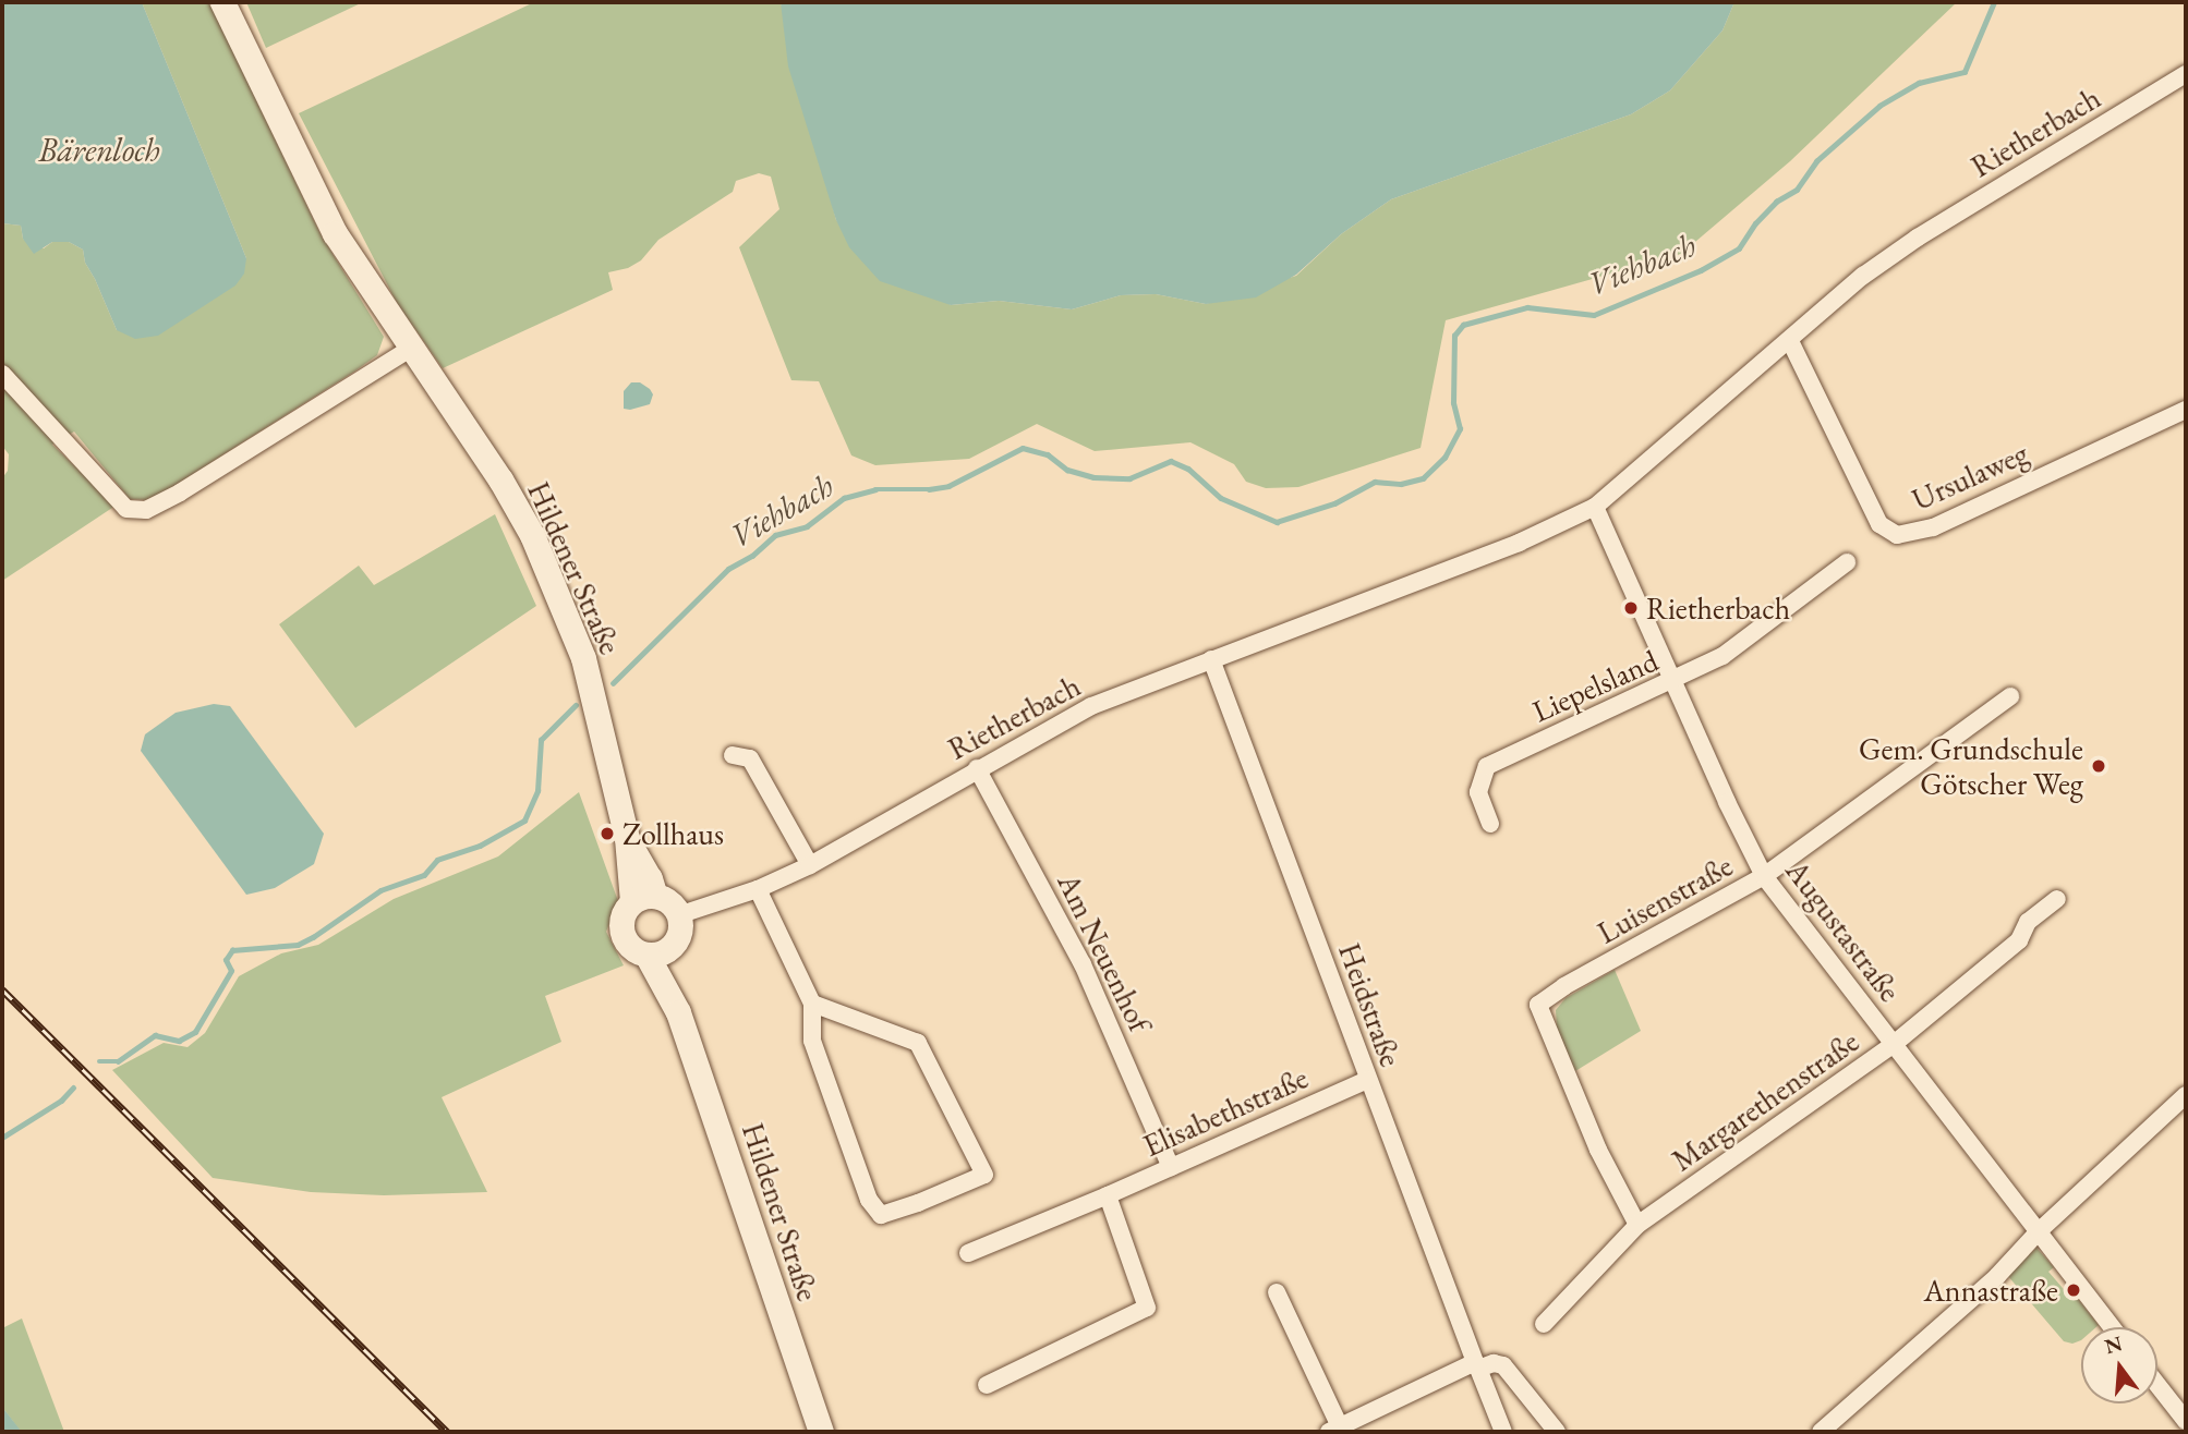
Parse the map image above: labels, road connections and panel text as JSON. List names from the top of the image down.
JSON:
{
  "streets": {
    "main road": ["Hildener Straße"],
    "street": [
      "Rietherbach",
      "Ursulaweg",
      "Liepelsland",
      "Luisenstraße",
      "Augustastraße",
      "Am Neuenhof",
      "Heidstraße",
      "Margarethenstraße",
      "Elisabethstraße"
    ]
  },
  "crossings": [
    ["Rietherbach", "Ursulaweg"],
    ["Rietherbach", "Hildener Straße"],
    ["Rietherbach", "Augustastraße"],
    ["Rietherbach", "Am Neuenhof"],
    ["Rietherbach", "Heidstraße"],
    ["Liepelsland", "Augustastraße"],
    ["Luisenstraße", "Augustastraße"],
    ["Luisenstraße", "Margarethenstraße"],
    ["Augustastraße", "Margarethenstraße"],
    ["Am Neuenhof", "Elisabethstraße"],
    ["Heidstraße", "Elisabethstraße"]
  ],
  "water": ["Bärenloch", "Viehbach"],
  "places": [
    "Rietherbach",
    "Gem. Grundschule Götscher Weg",
    "Zollhaus",
    "Annastraße"
  ],
  "north": "top"
}
